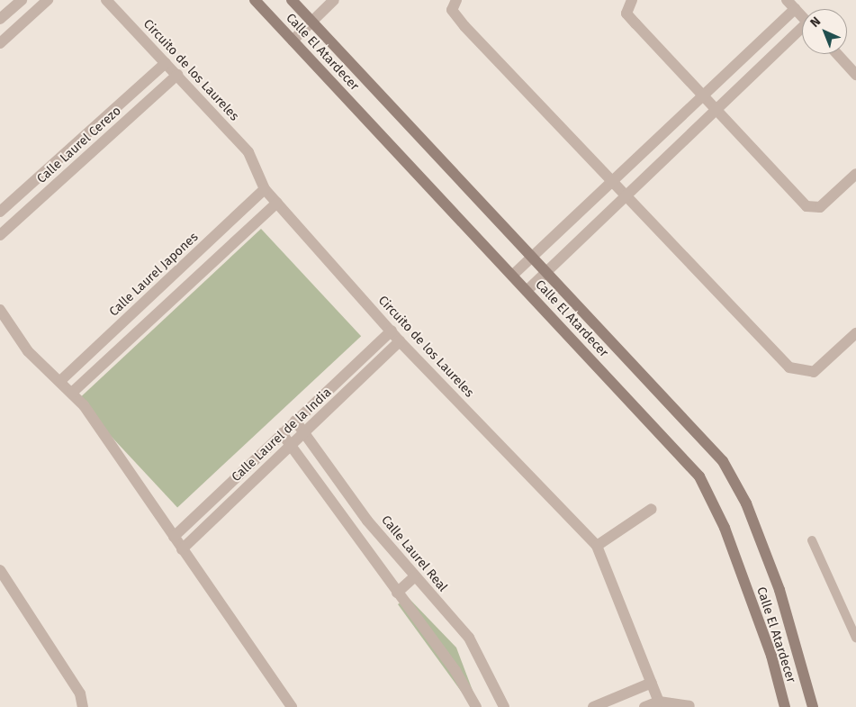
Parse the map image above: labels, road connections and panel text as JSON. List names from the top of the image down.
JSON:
{
  "streets": {
    "street": [
      "Calle El Atardecer",
      "Circuito de los Laureles",
      "Calle Laurel Cerezo",
      "Calle Laurel Japones",
      "Calle Laurel de la India",
      "Calle Laurel Real"
    ]
  },
  "crossings": [
    ["Circuito de los Laureles", "Calle Laurel Cerezo"],
    ["Circuito de los Laureles", "Calle Laurel Japones"],
    ["Circuito de los Laureles", "Calle Laurel de la India"],
    ["Calle Laurel de la India", "Calle Laurel Real"]
  ],
  "north": "top left"
}
